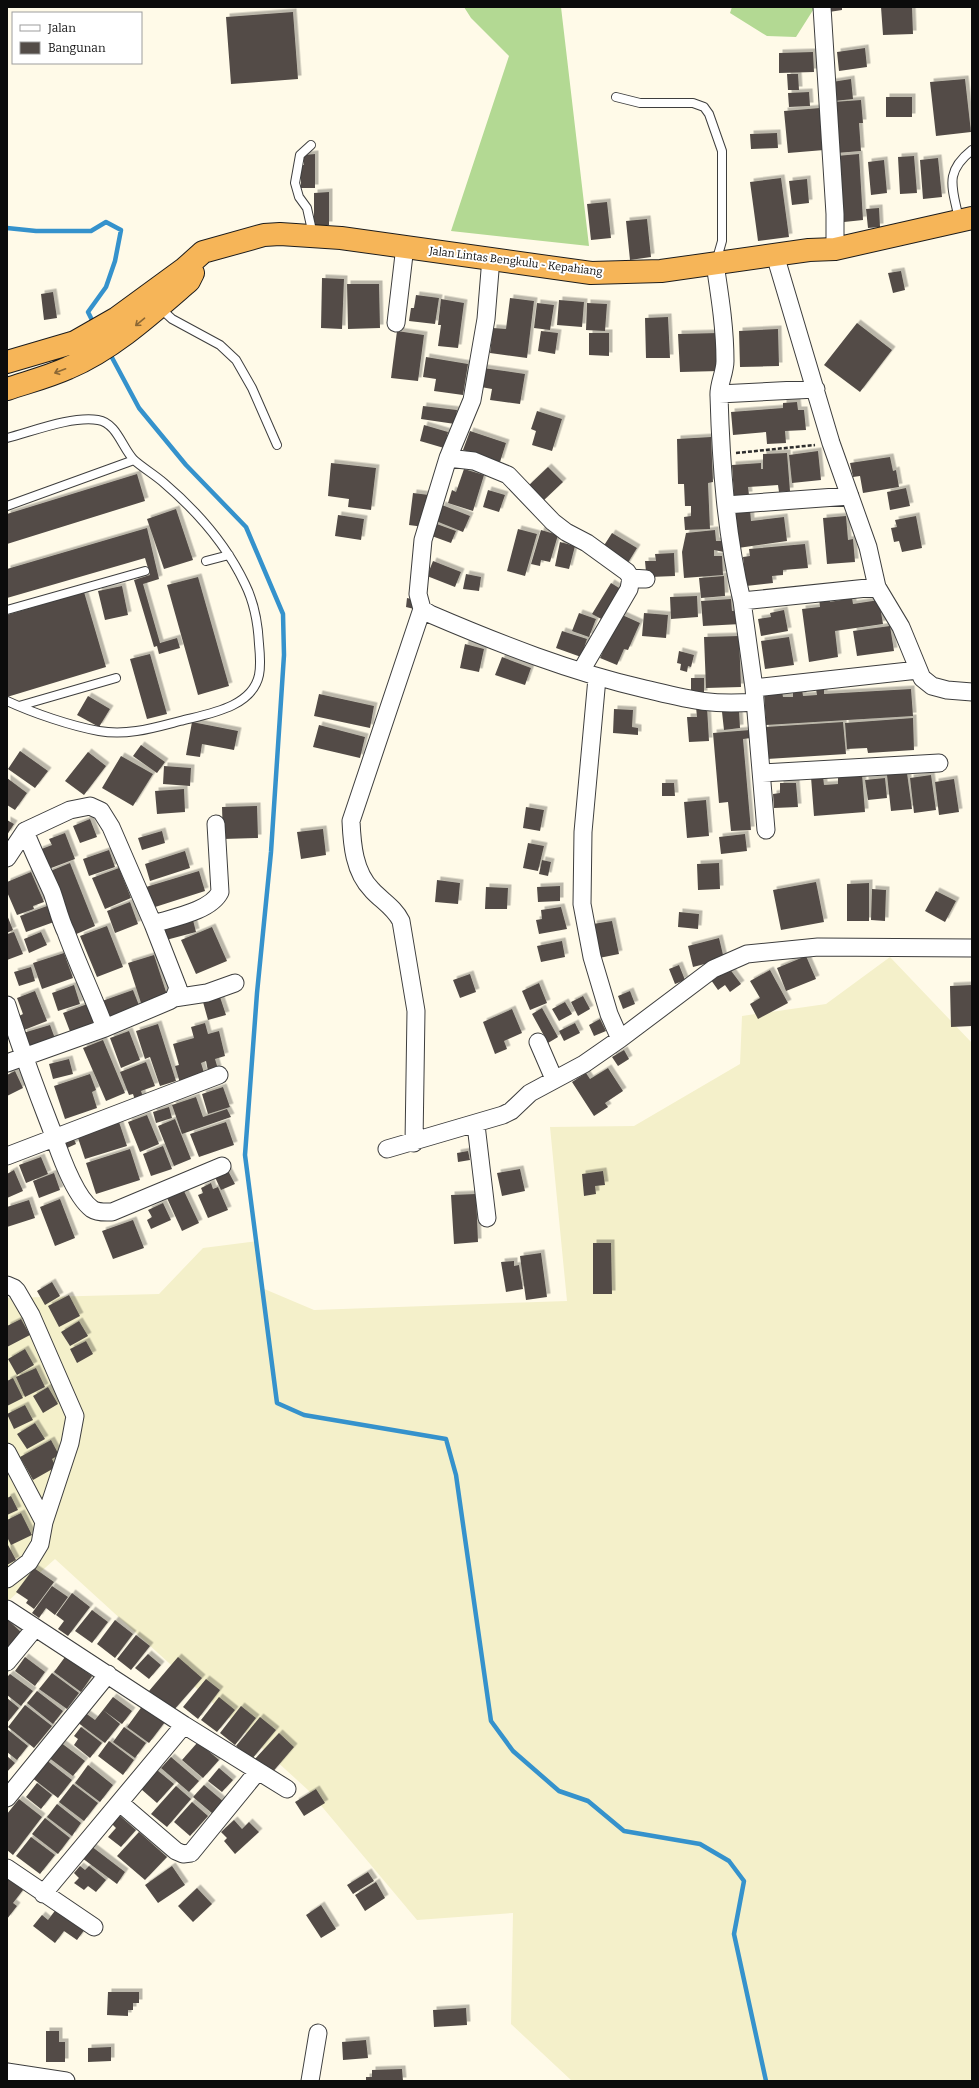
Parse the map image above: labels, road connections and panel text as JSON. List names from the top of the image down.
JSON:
{
  "streets": {
    "highway": ["Jalan Lintas Bengkulu - Kepahiang"]
  },
  "legend": ["Jalan", "Bangunan"]
}
